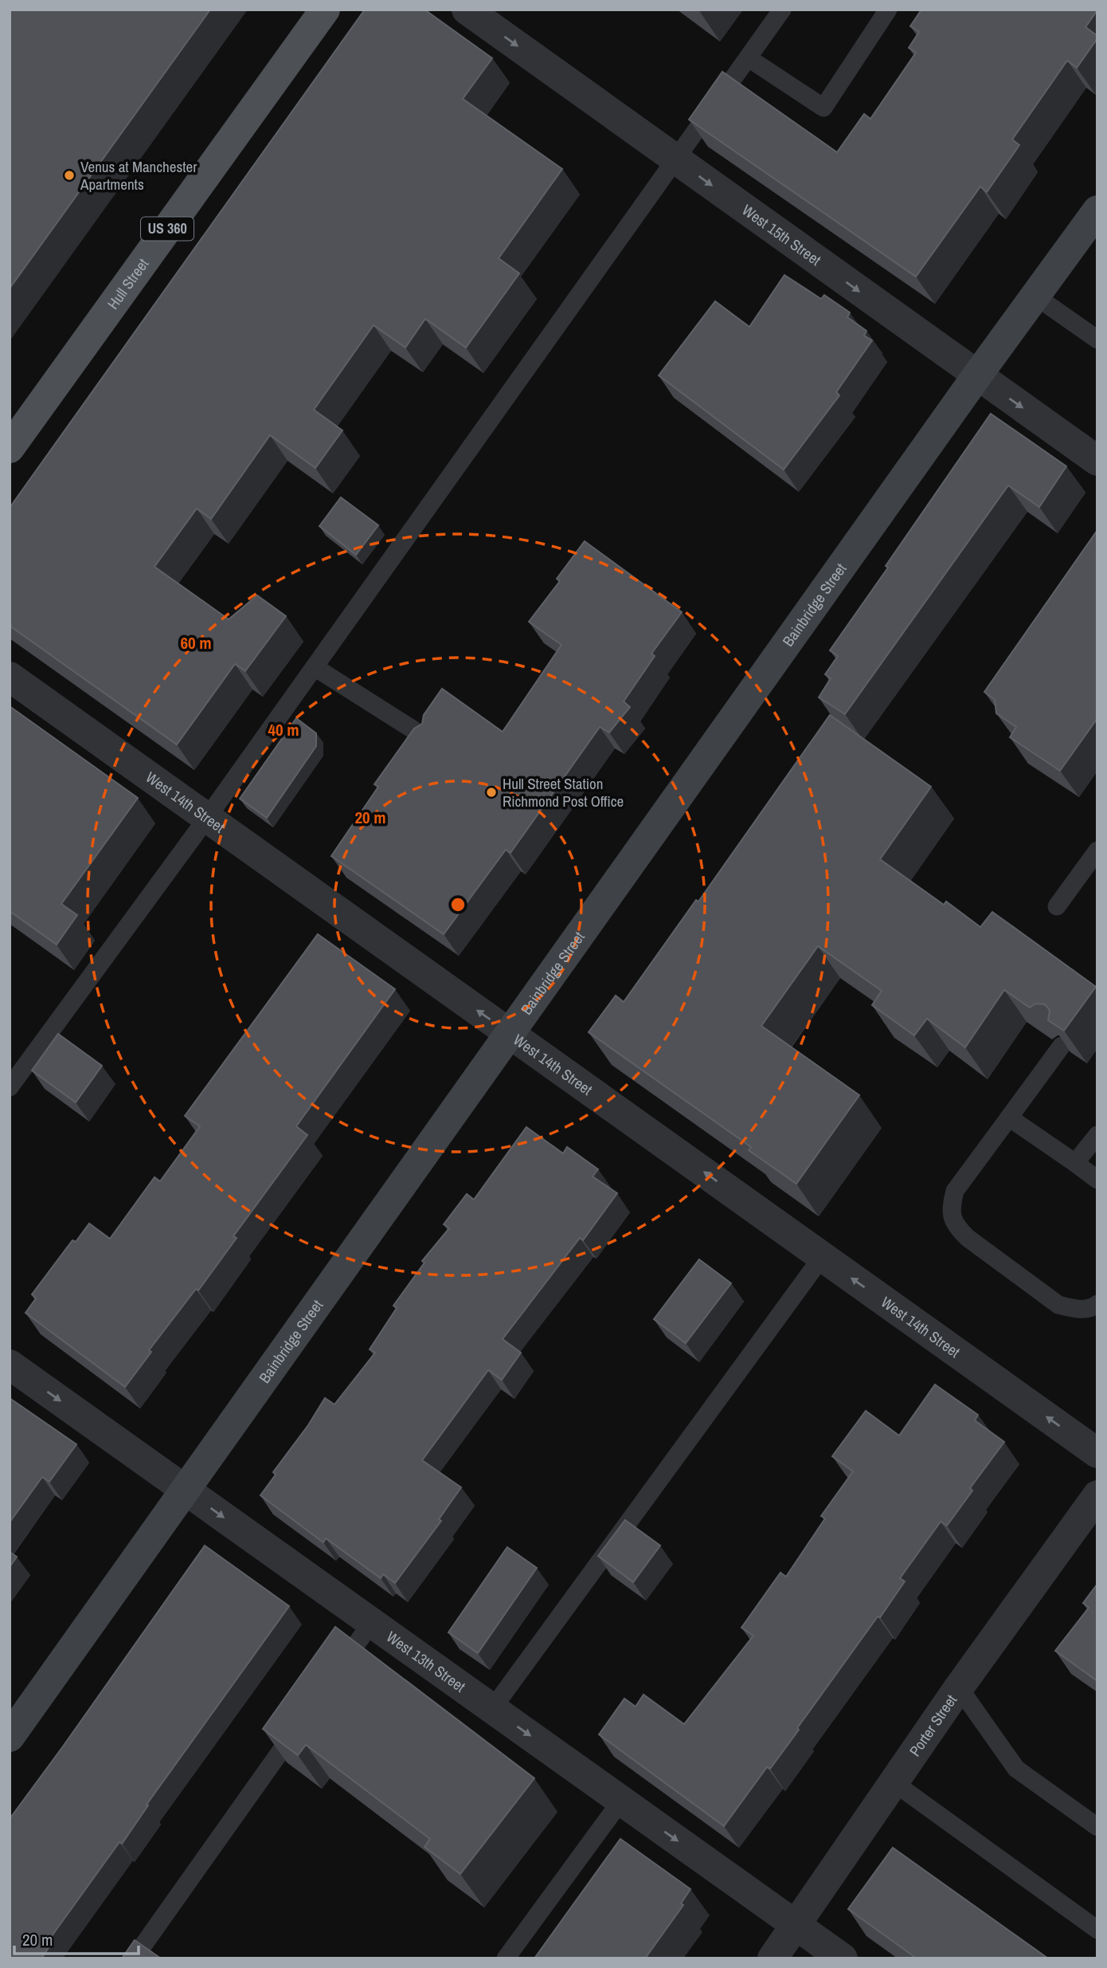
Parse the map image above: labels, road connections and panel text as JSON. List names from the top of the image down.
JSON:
{
  "streets": {
    "main road": ["US 360", "Hull Street"],
    "street": [
      "West 15th Street",
      "Bainbridge Street",
      "West 14th Street",
      "West 13th Street",
      "Porter Street"
    ]
  },
  "crossings": [
    ["West 15th Street", "Bainbridge Street"],
    ["Bainbridge Street", "West 14th Street"],
    ["Bainbridge Street", "West 13th Street"],
    ["West 13th Street", "Porter Street"]
  ],
  "one_way": ["West 15th Street", "West 14th Street", "West 13th Street"],
  "places": ["Venus at Manchester Apartments", "Hull Street Station Richmond Post Office"],
  "scale_bar": "20 m",
  "rings": ["60 m", "40 m", "20 m"]
}
